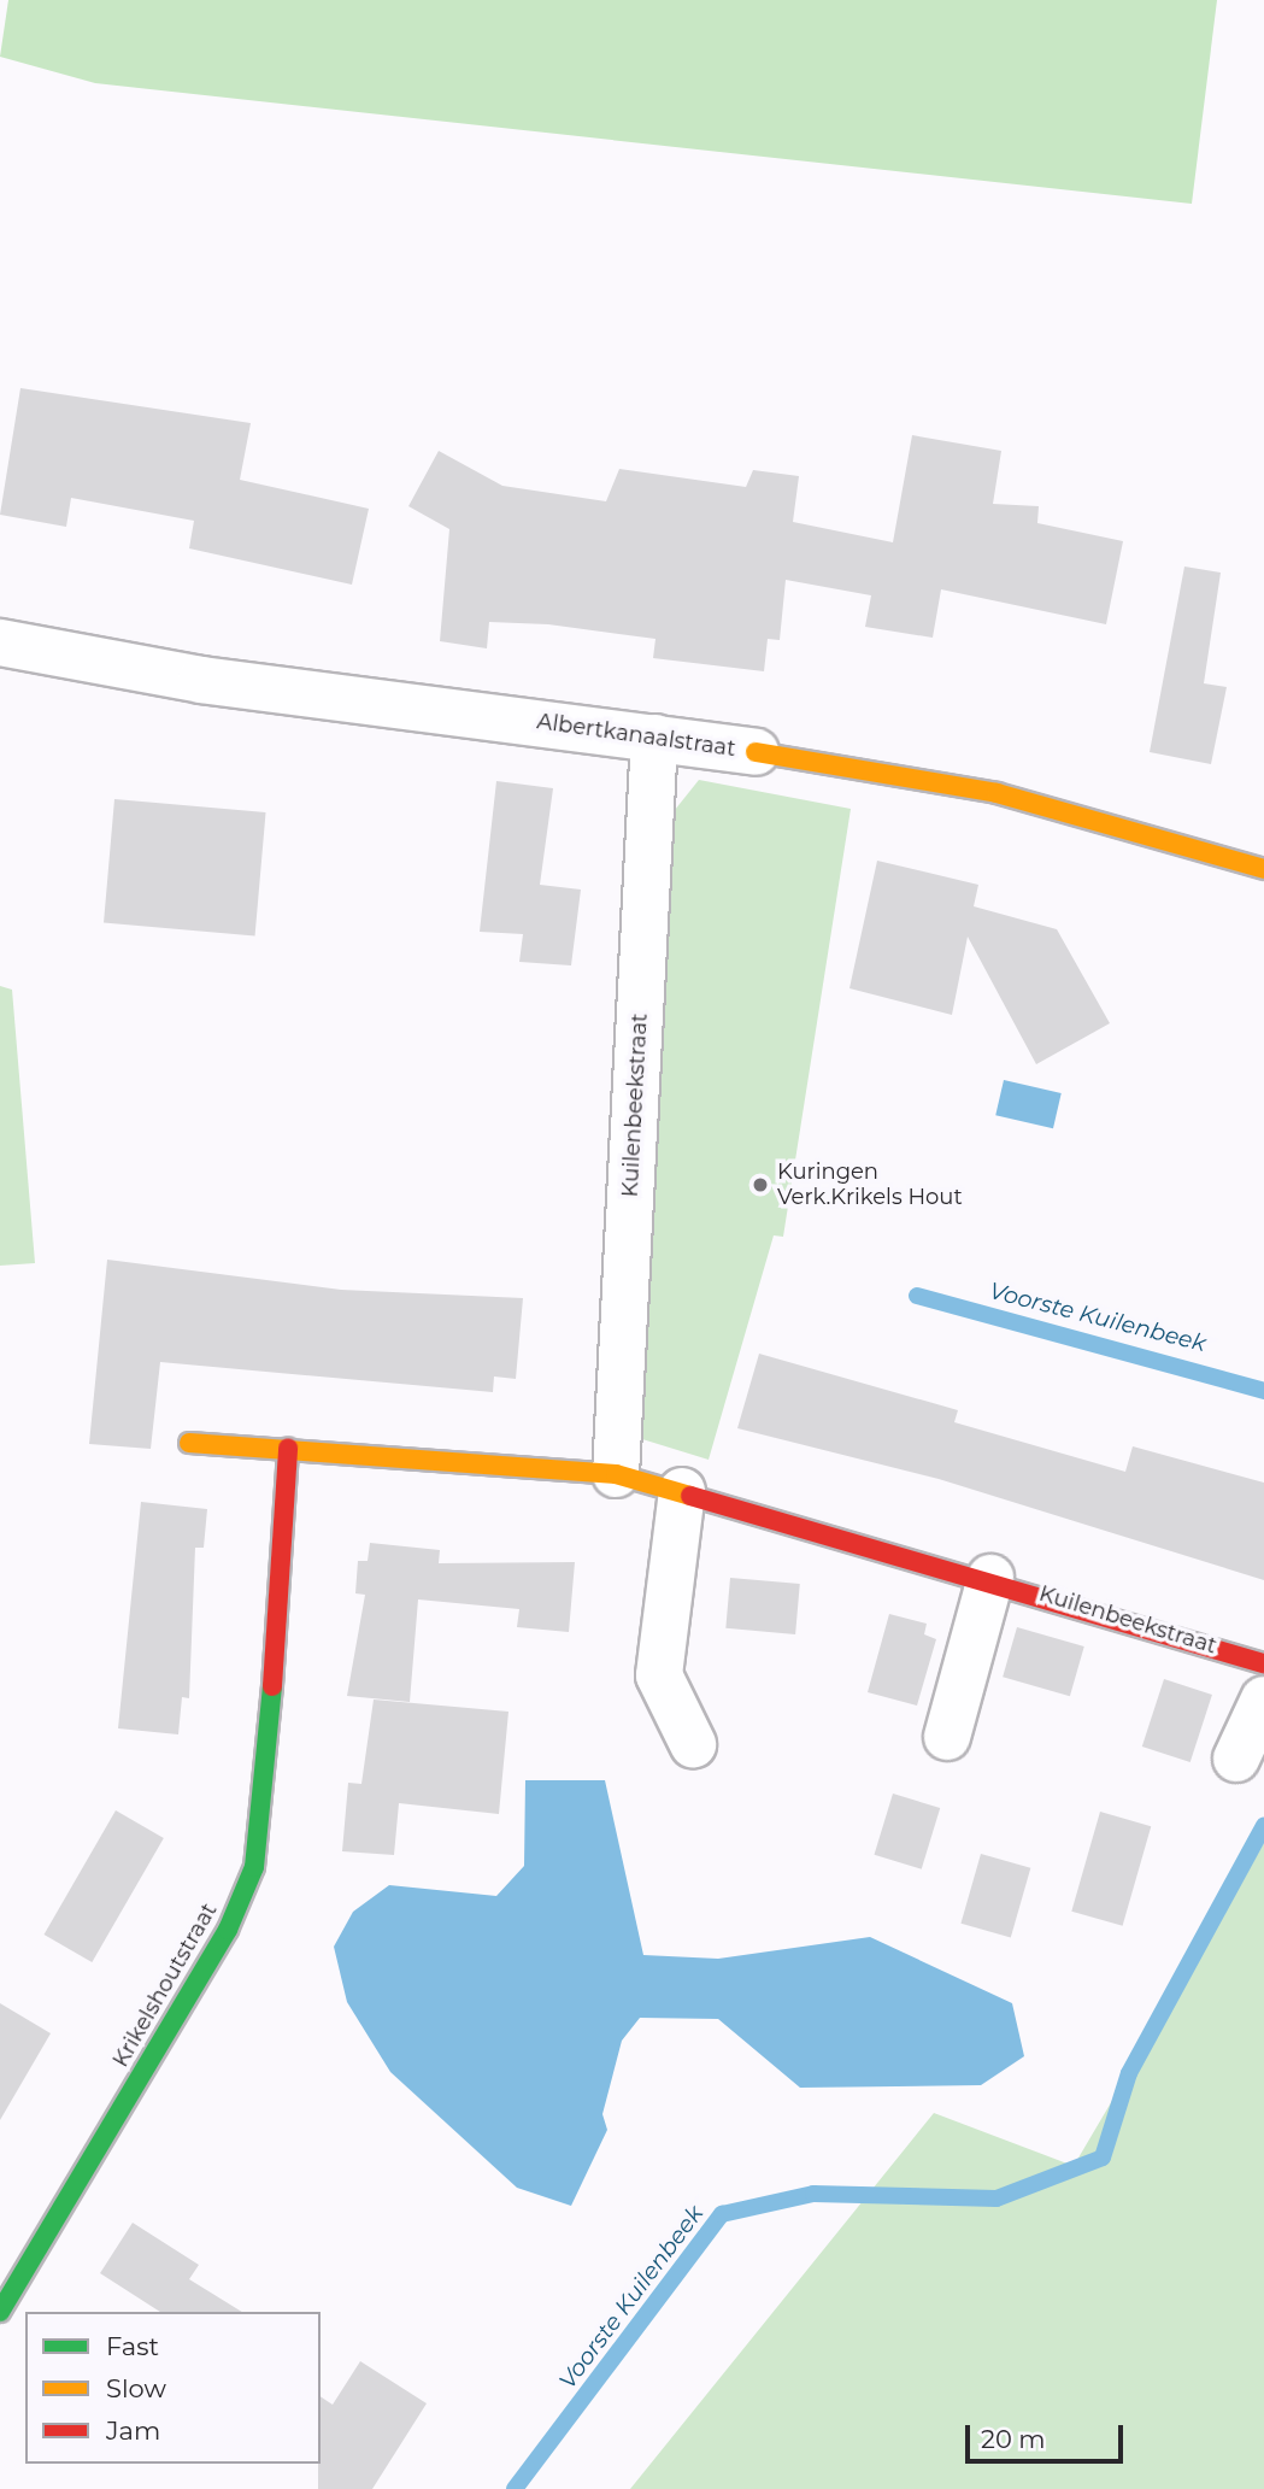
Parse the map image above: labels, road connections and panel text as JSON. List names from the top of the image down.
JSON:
{
  "streets": {
    "street": ["Albertkanaalstraat", "Kuilenbeekstraat", "Krikelshoutstraat"]
  },
  "crossings": [
    ["Albertkanaalstraat", "Kuilenbeekstraat"],
    ["Kuilenbeekstraat", "Krikelshoutstraat"]
  ],
  "water": ["Voorste Kuilenbeek"],
  "places": ["Kuringen Verk.Krikels Hout"],
  "legend": ["Fast", "Slow", "Jam"],
  "scale_bar": "20 m"
}
